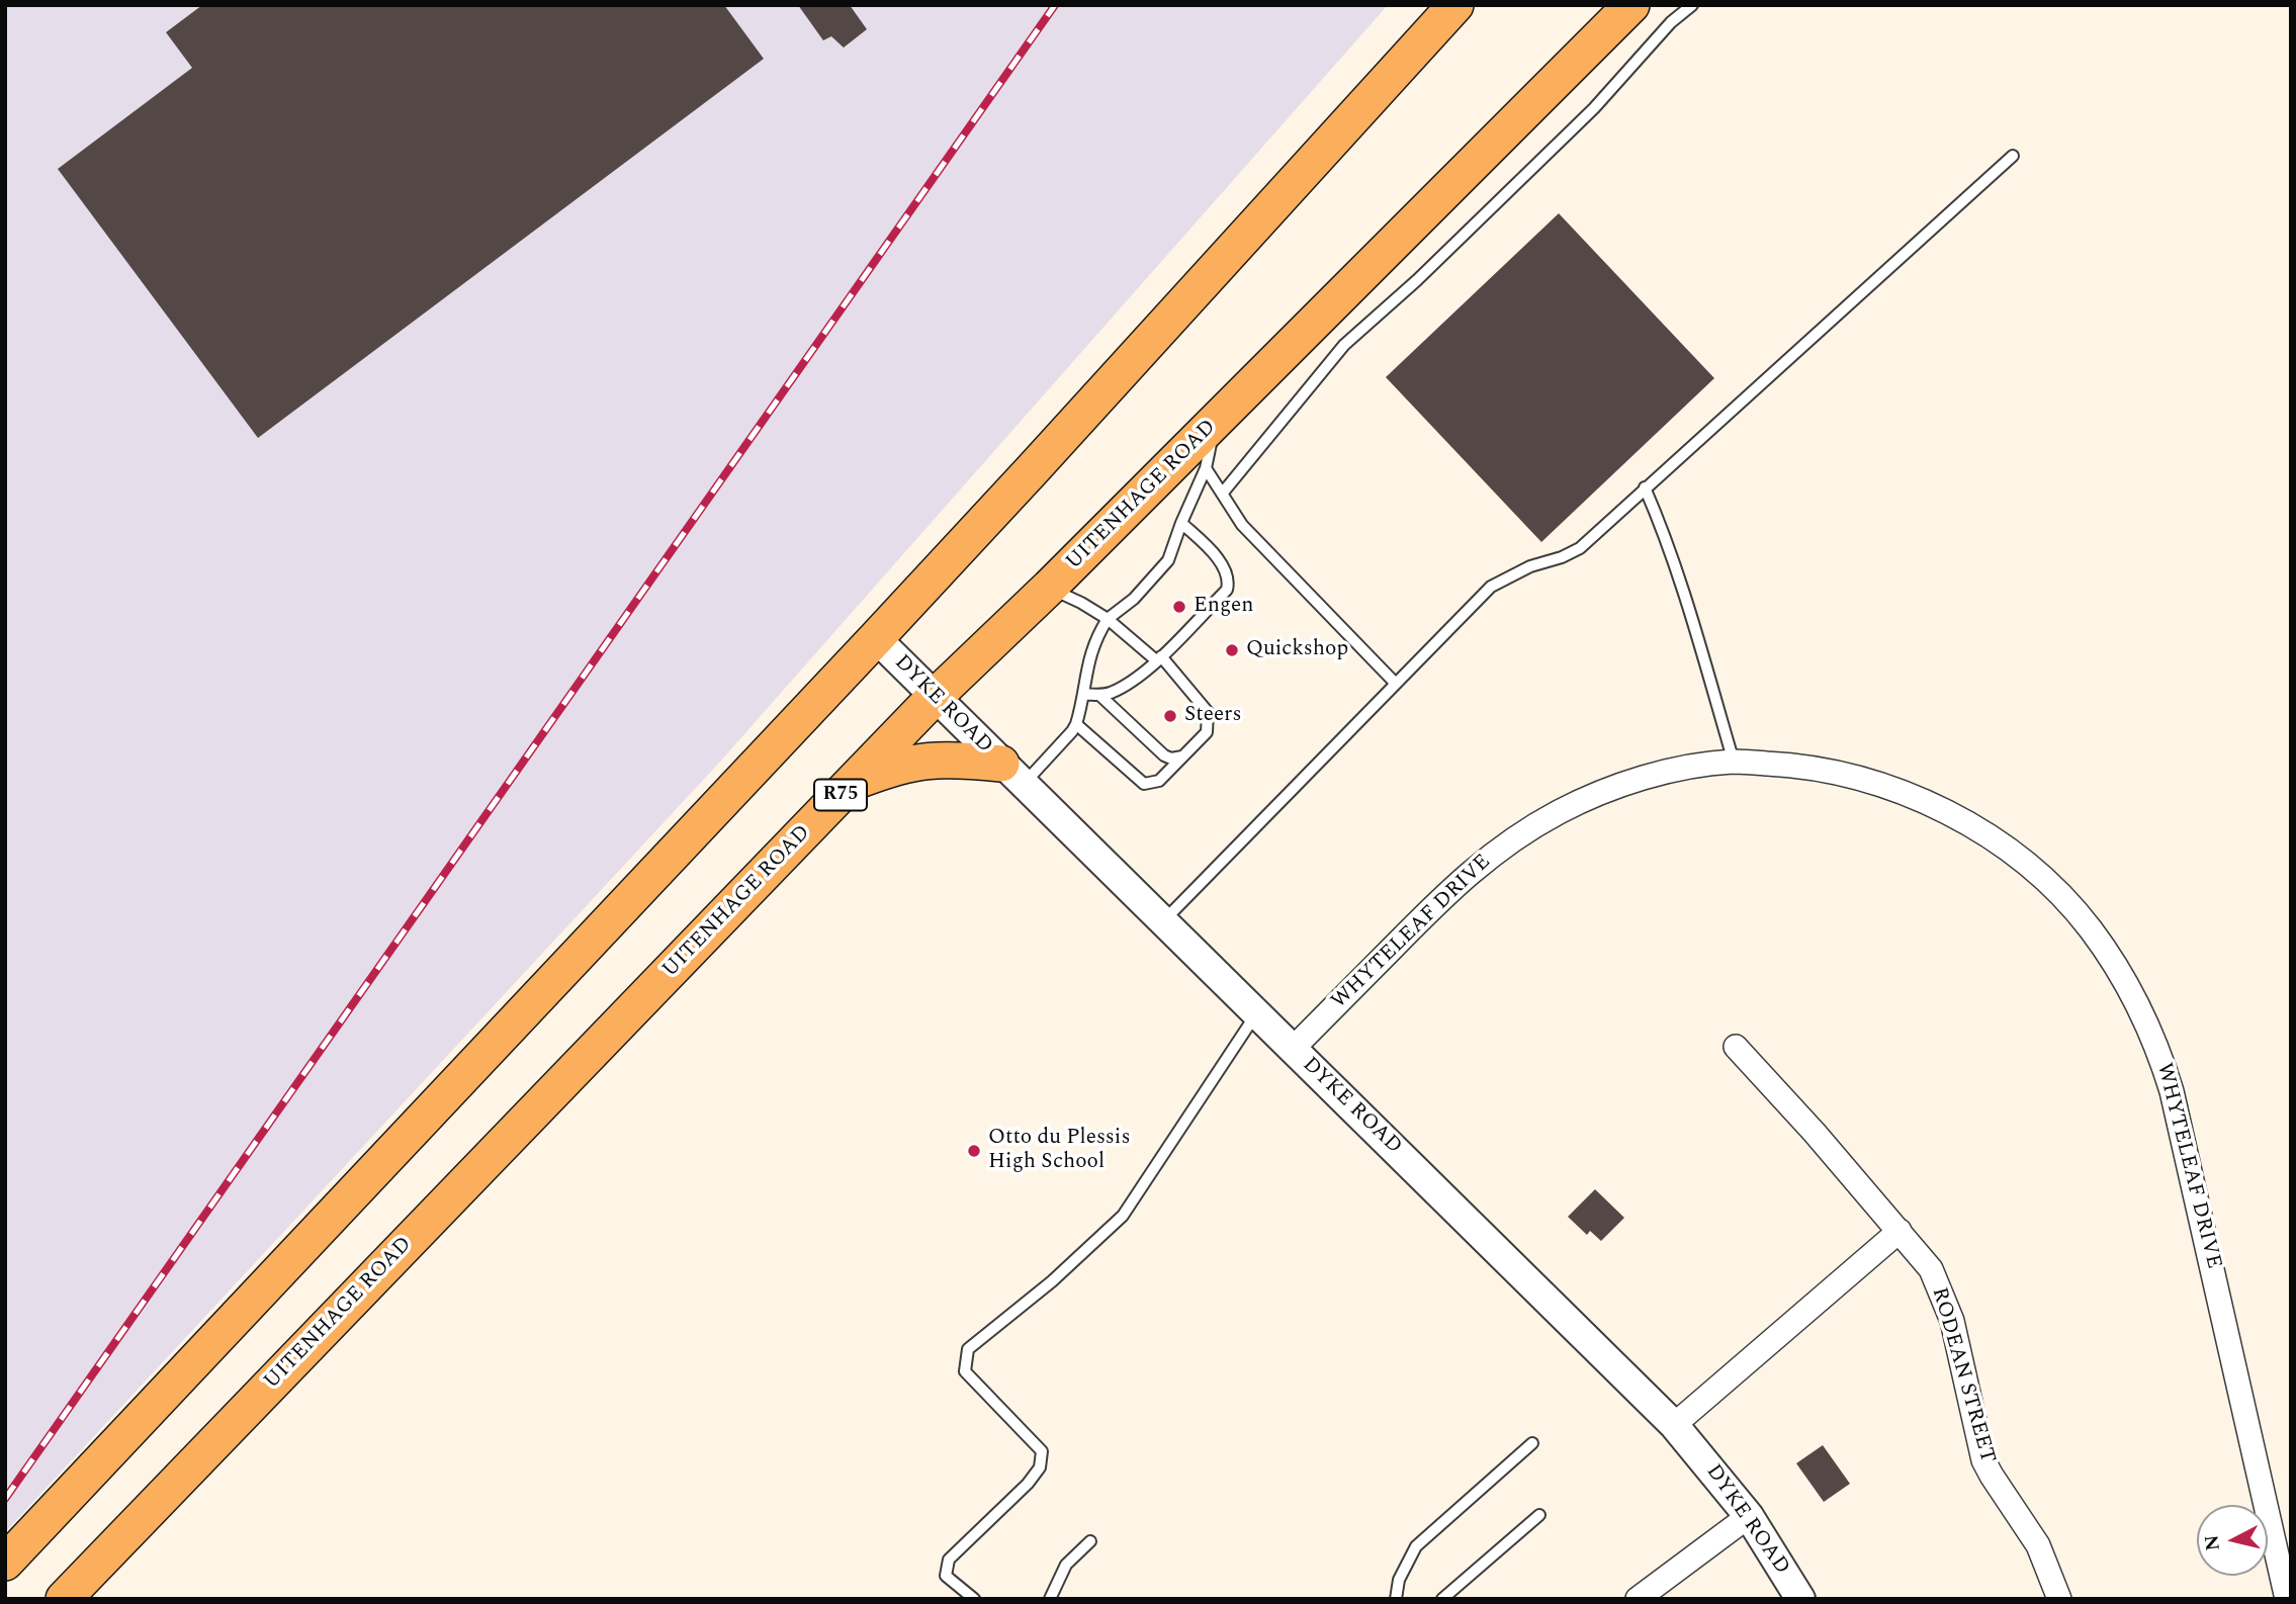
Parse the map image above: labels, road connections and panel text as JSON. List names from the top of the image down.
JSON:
{
  "streets": {
    "main road": ["UITENHAGE ROAD", "R75"],
    "street": ["DYKE ROAD", "WHYTELEAF DRIVE", "RODEAN STREET"]
  },
  "crossings": [
    ["UITENHAGE ROAD", "DYKE ROAD"],
    ["DYKE ROAD", "WHYTELEAF DRIVE"]
  ],
  "places": [
    "Engen",
    "Quickshop",
    "Steers",
    "Otto du Plessis High School"
  ],
  "north": "left"
}
